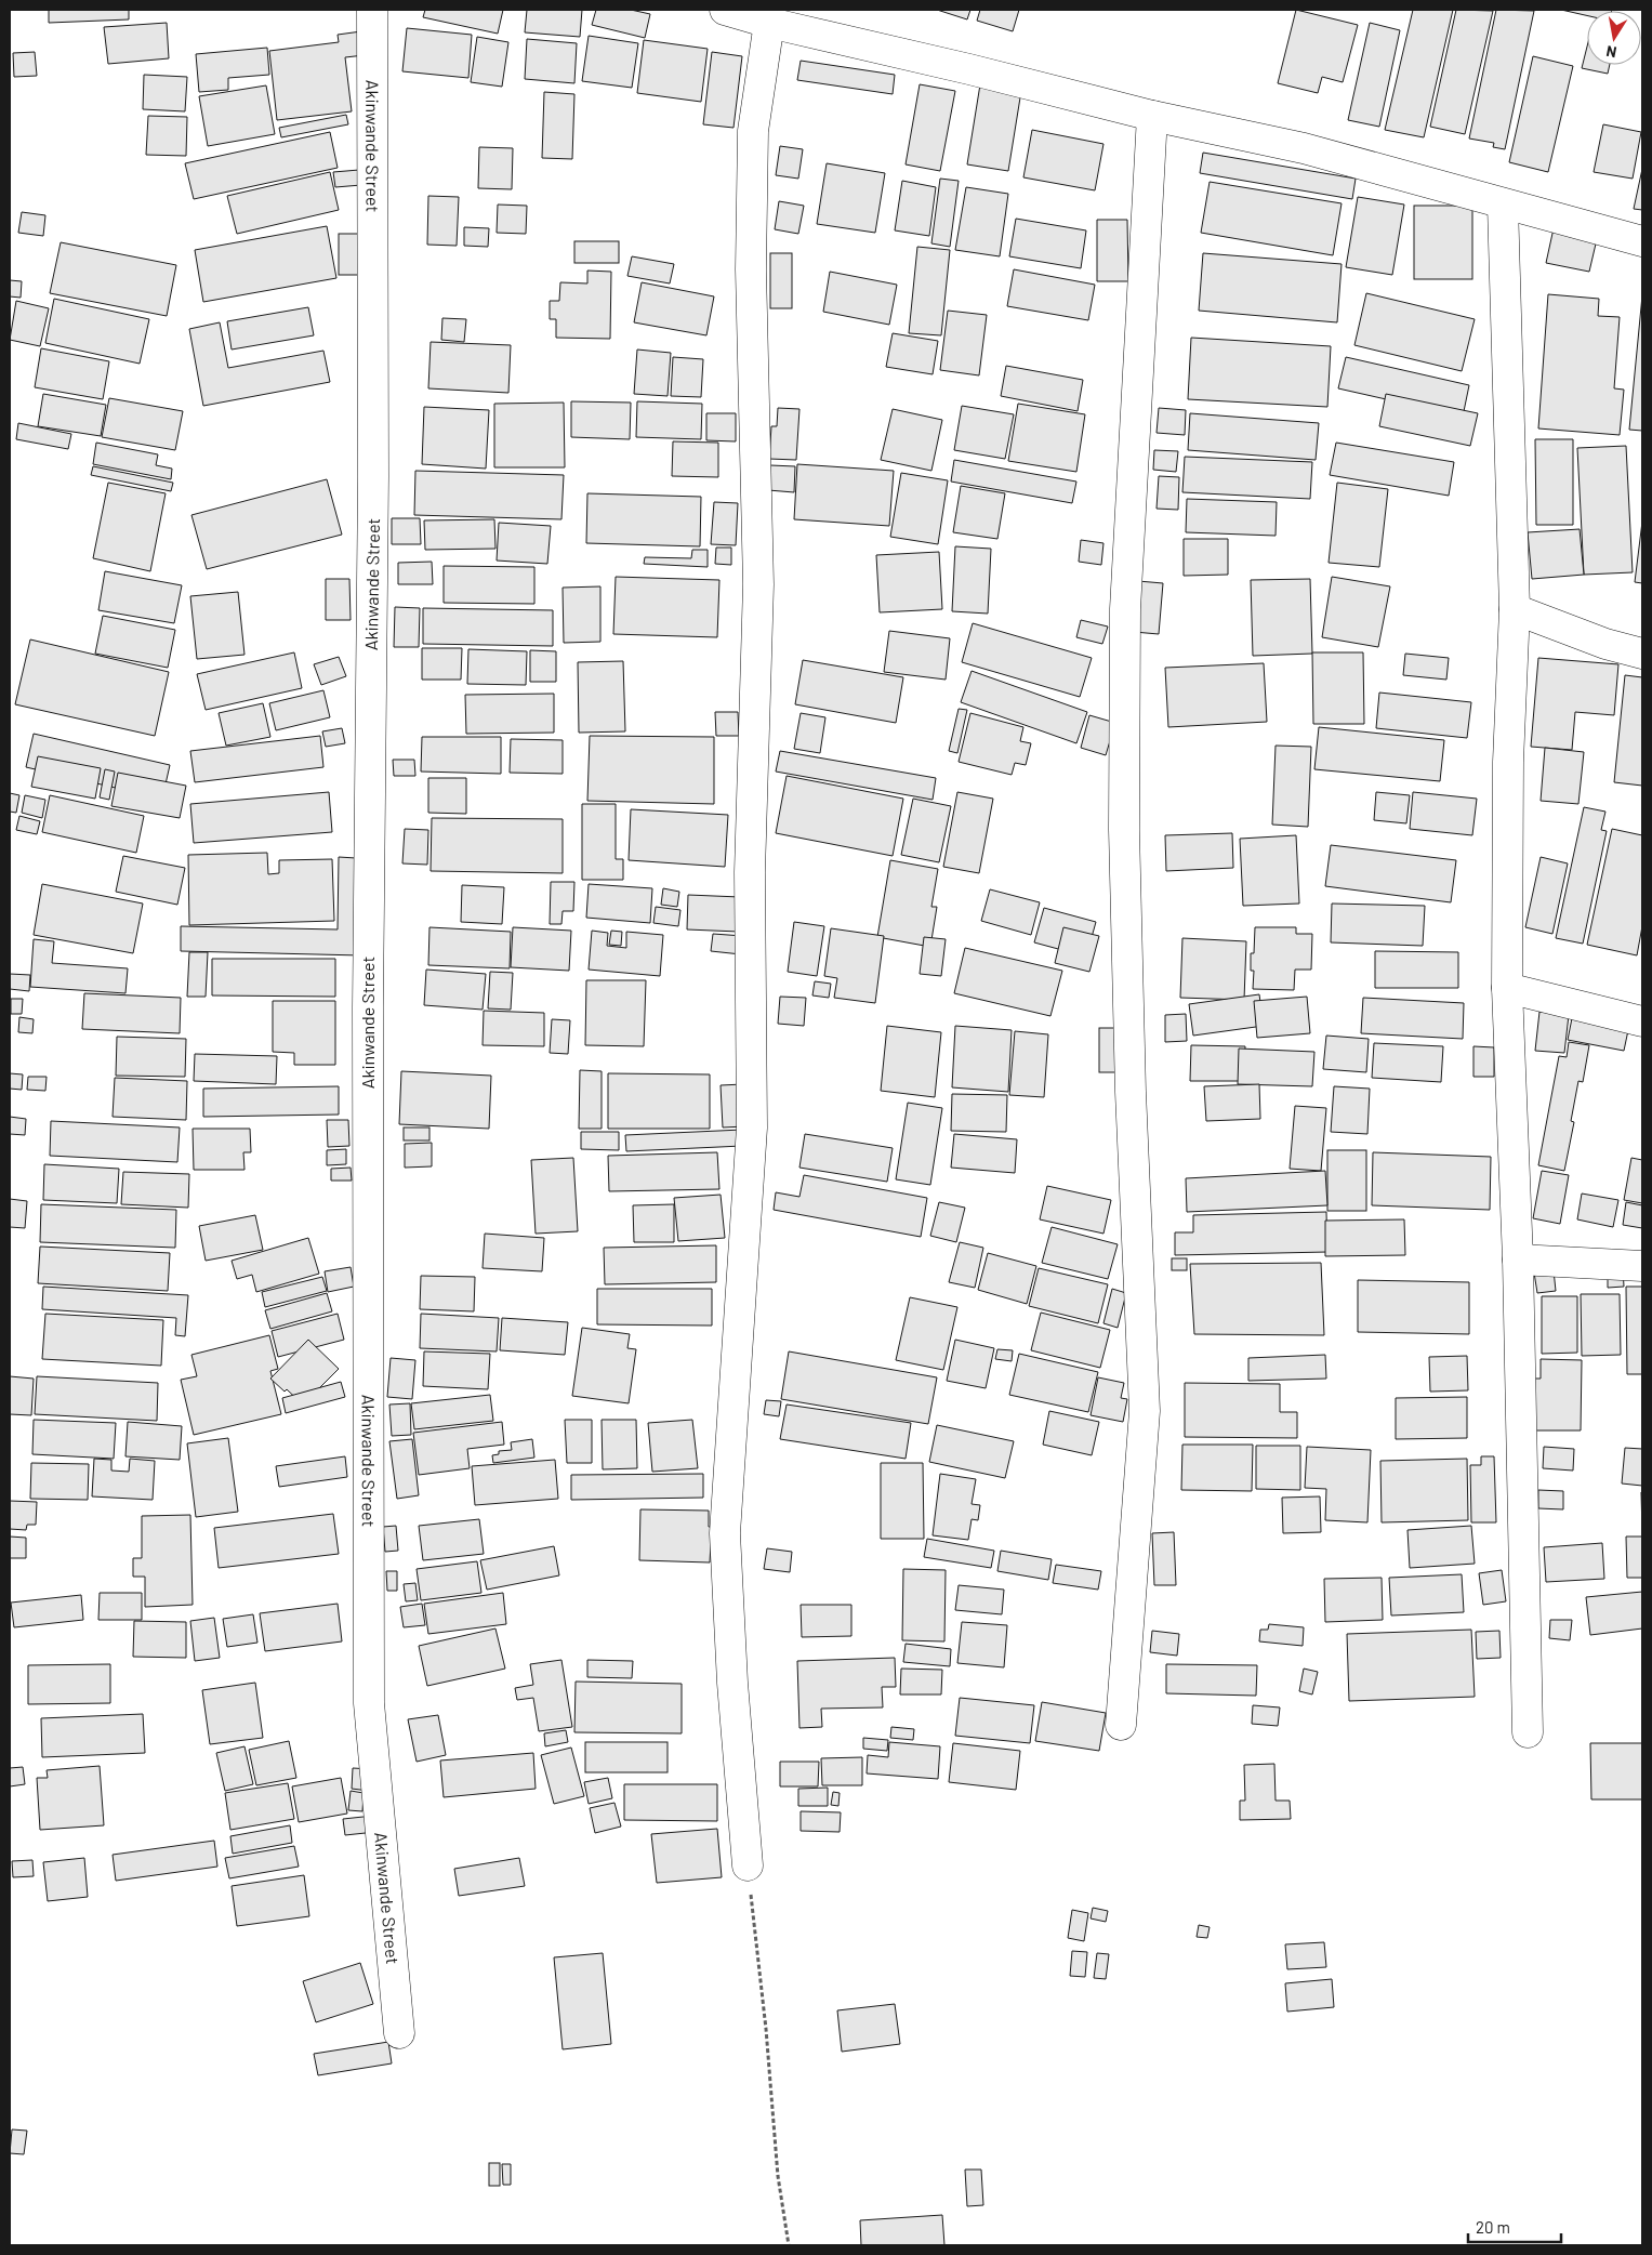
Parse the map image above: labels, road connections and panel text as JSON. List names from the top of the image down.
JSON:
{
  "streets": {
    "street": ["Akinwande Street"]
  },
  "scale_bar": "20 m",
  "north": "bottom"
}
